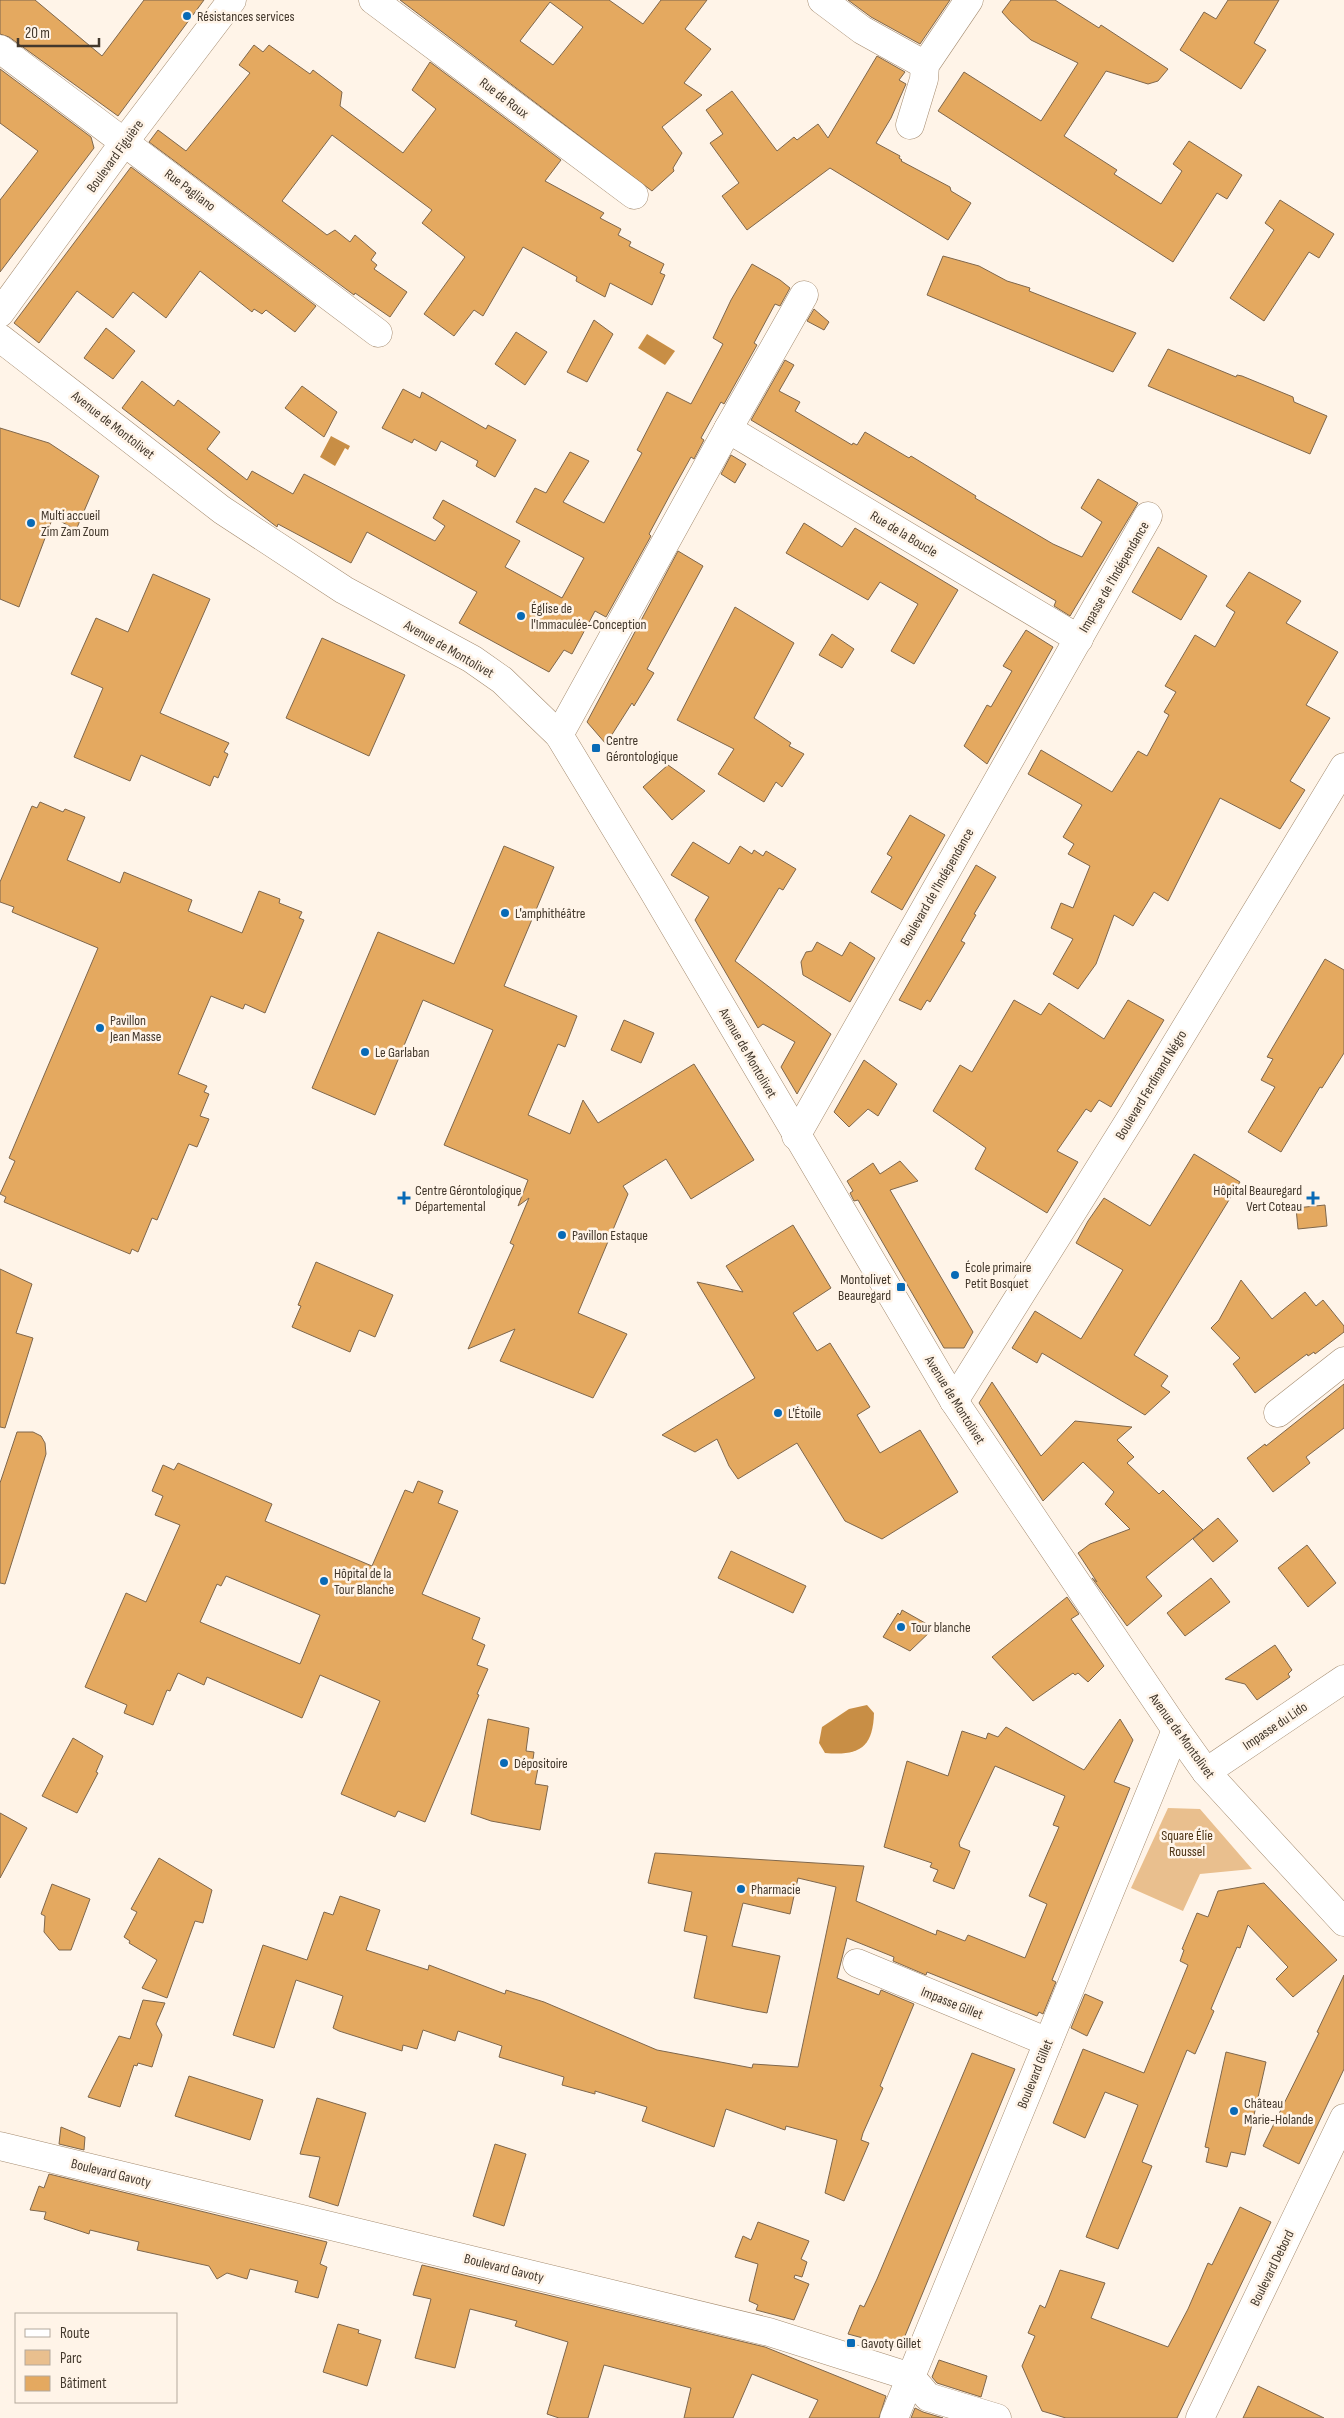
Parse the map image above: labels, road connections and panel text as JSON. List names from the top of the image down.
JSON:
{
  "streets": {
    "street": [
      "Rue de Roux",
      "Boulevard Figuière",
      "Rue Pagliano",
      "Avenue de Montolivet",
      "Rue de la Boucle",
      "Impasse de l'Indépendance",
      "Boulevard de l'Indépendance",
      "Boulevard Ferdinand Négro",
      "Impasse du Lido",
      "Impasse Gillet",
      "Boulevard Gillet",
      "Boulevard Gavoty",
      "Boulevard Debord"
    ]
  },
  "crossings": [
    ["Boulevard Figuière", "Rue Pagliano"],
    ["Avenue de Montolivet", "Boulevard de l'Indépendance"],
    ["Avenue de Montolivet", "Boulevard Ferdinand Négro"],
    ["Avenue de Montolivet", "Impasse du Lido"],
    ["Avenue de Montolivet", "Boulevard Gillet"],
    ["Rue de la Boucle", "Impasse de l'Indépendance"],
    ["Rue de la Boucle", "Boulevard de l'Indépendance"],
    ["Impasse de l'Indépendance", "Boulevard de l'Indépendance"],
    ["Impasse Gillet", "Boulevard Gillet"],
    ["Boulevard Gillet", "Boulevard Gavoty"]
  ],
  "parks": ["Square Élie Roussel"],
  "places": {
    "other": [
      "Résistances services",
      "Multi accueil Zim Zam Zoum",
      "Église de l'Immaculée-Conception",
      "L'amphithéâtre",
      "Pavillon Jean Masse",
      "Le Garlaban",
      "Pavillon Estaque",
      "École primaire Petit Bosquet",
      "L'Étoile",
      "Hôpital de la Tour Blanche",
      "Tour blanche",
      "Dépositoire",
      "Pharmacie",
      "Château Marie-Holande"
    ],
    "transit": ["Centre Gérontologique", "Montolivet Beauregard", "Gavoty Gillet"],
    "health": ["Centre Gérontologique Départemental", "Hôpital Beauregard Vert Coteau"]
  },
  "legend": ["Route", "Parc", "Bâtiment"],
  "scale_bar": "20 m"
}
